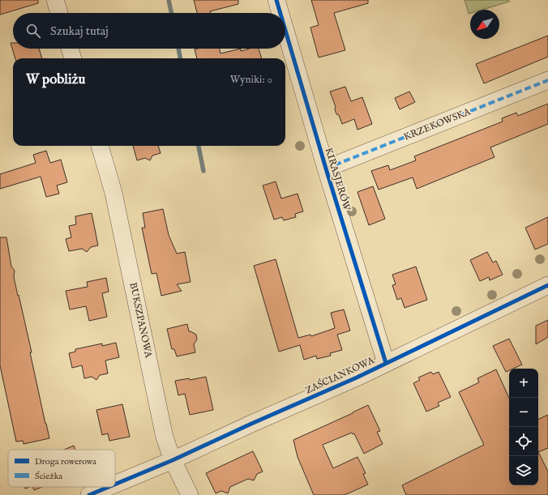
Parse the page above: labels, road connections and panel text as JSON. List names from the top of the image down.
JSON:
{
  "streets": {
    "street": [
      "KRZEKOWSKA",
      "KIRASJERÓW",
      "BUKSZPANOWA",
      "ZAŚCIANKOWA"
    ]
  },
  "crossings": [
    ["KRZEKOWSKA", "KIRASJERÓW"],
    ["KIRASJERÓW", "ZAŚCIANKOWA"],
    ["BUKSZPANOWA", "ZAŚCIANKOWA"]
  ],
  "legend": ["Droga rowerowa", "Ścieżka"],
  "north": "bottom left",
  "page": {
    "search": "Szukaj tutaj",
    "heading": ["W pobliżu", "Wyniki: 0"],
    "map_buttons": ["+", "−"]
  }
}
